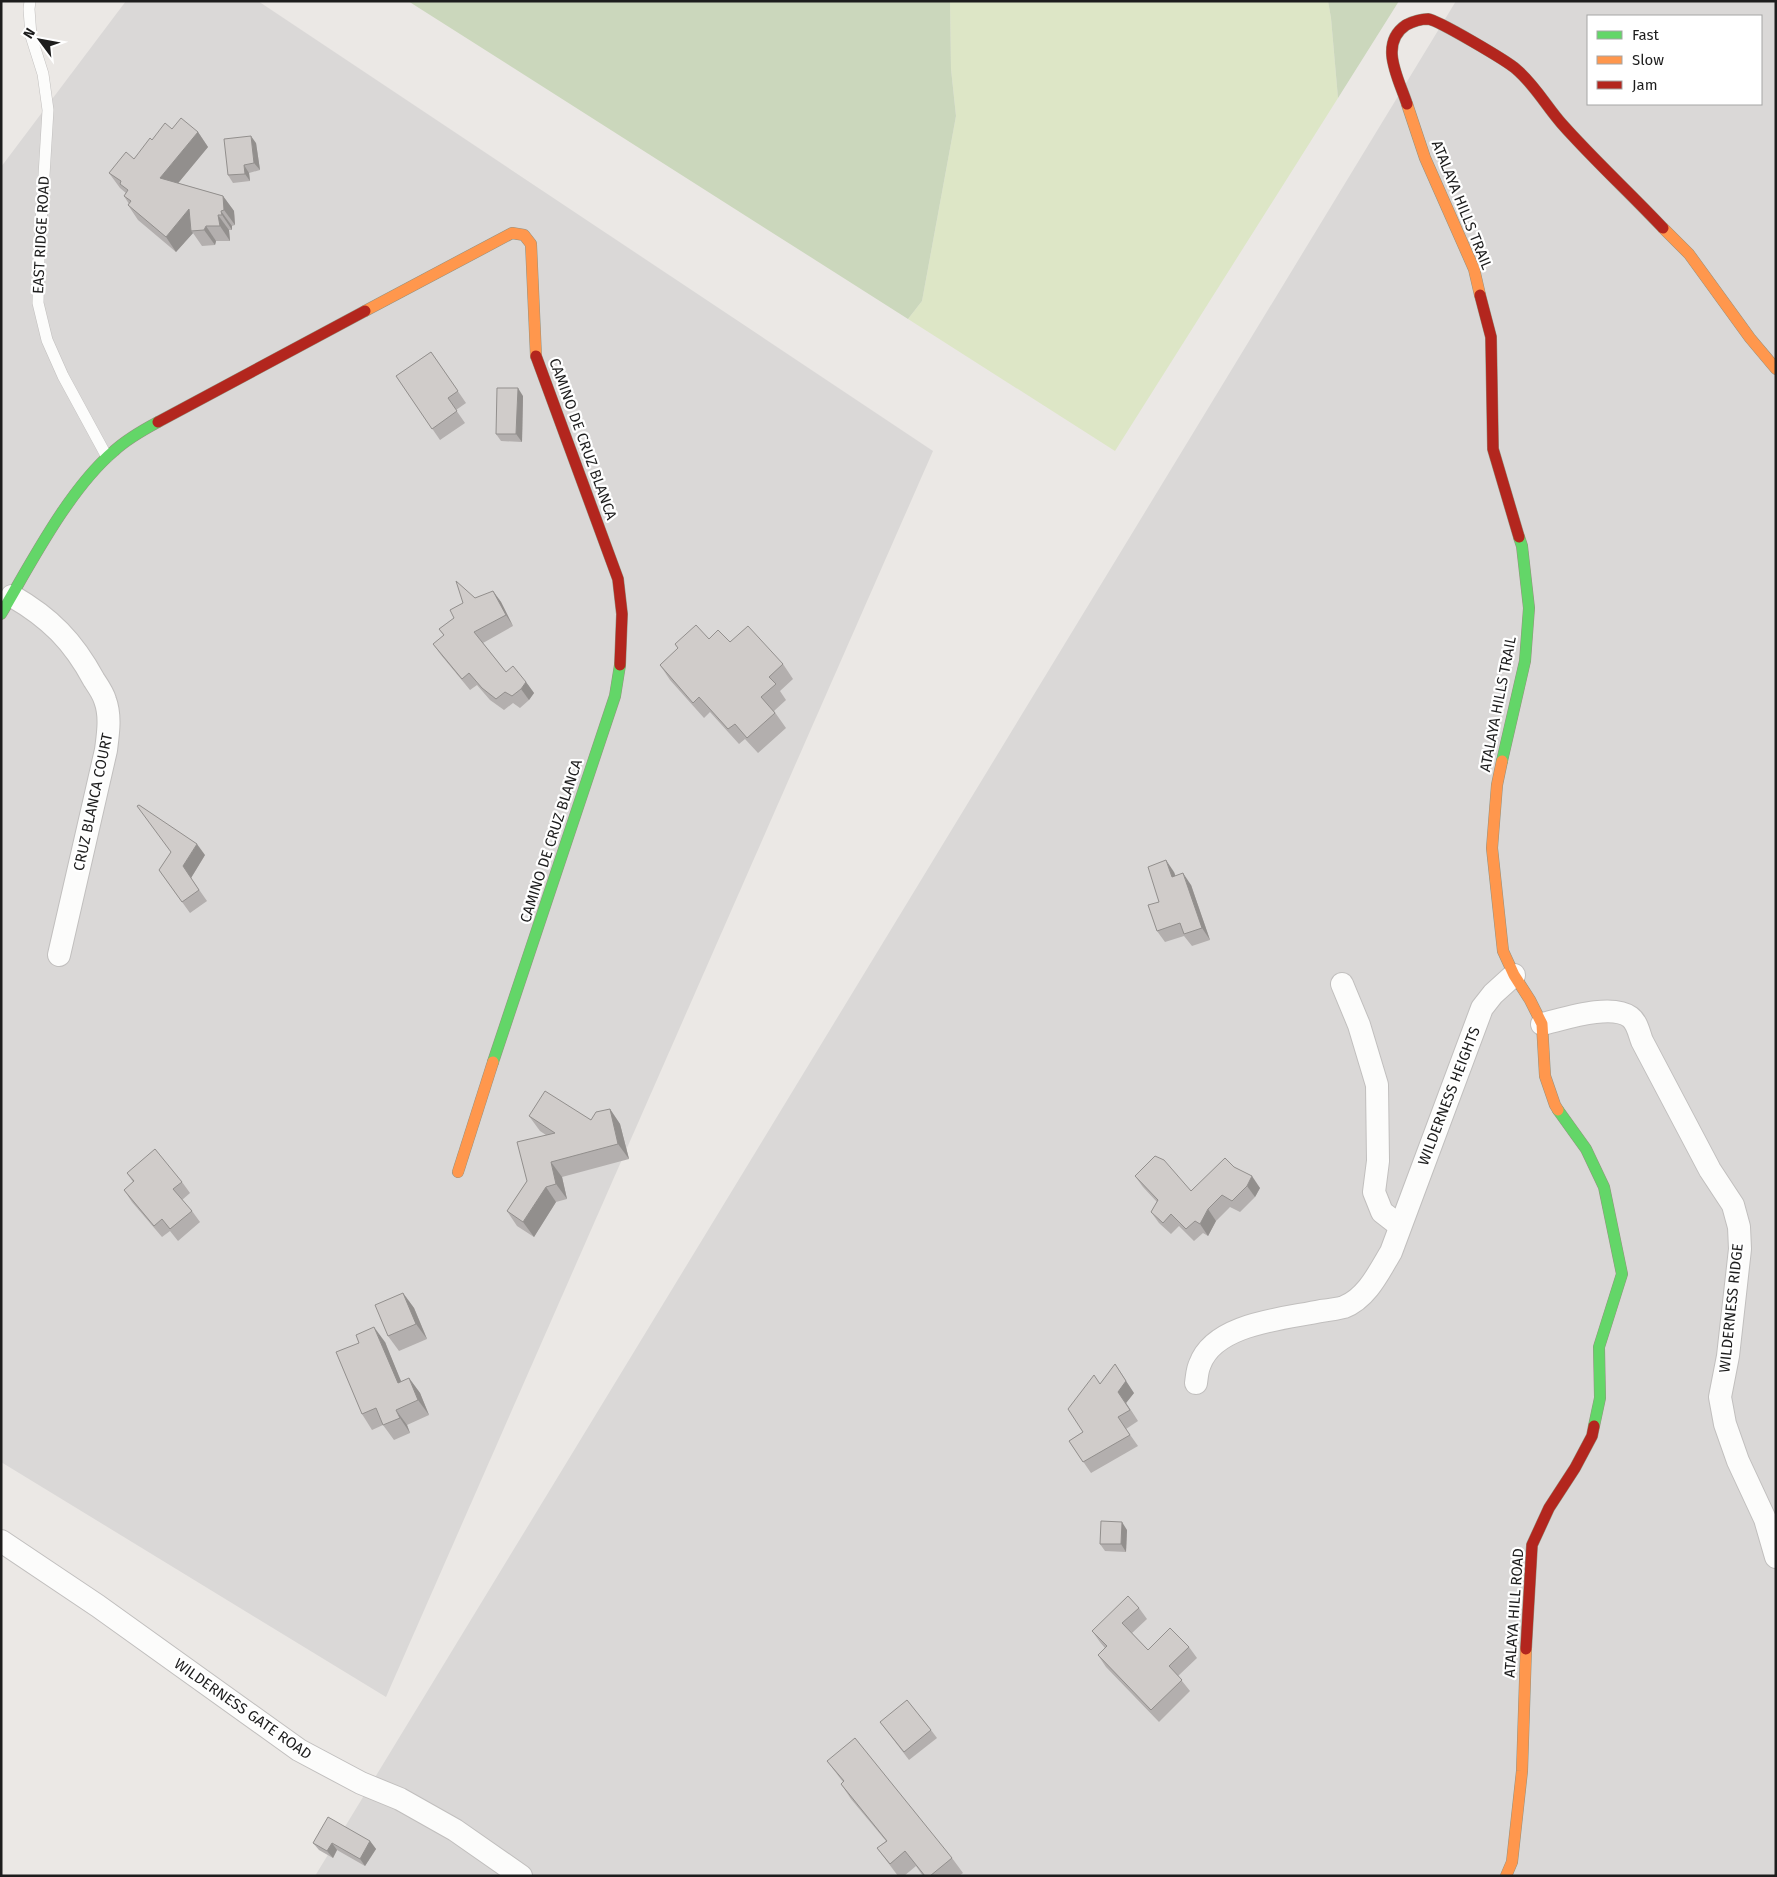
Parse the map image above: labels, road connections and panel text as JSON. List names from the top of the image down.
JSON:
{
  "streets": {
    "street": [
      "ATALAYA HILLS TRAIL",
      "CAMINO DE CRUZ BLANCA",
      "CRUZ BLANCA COURT",
      "WILDERNESS HEIGHTS",
      "WILDERNESS RIDGE",
      "ATALAYA HILL ROAD",
      "WILDERNESS GATE ROAD"
    ],
    "lane": ["EAST RIDGE ROAD"]
  },
  "crossings": [
    ["ATALAYA HILLS TRAIL", "WILDERNESS HEIGHTS"],
    ["ATALAYA HILLS TRAIL", "ATALAYA HILL ROAD"],
    ["EAST RIDGE ROAD", "CAMINO DE CRUZ BLANCA"],
    ["CAMINO DE CRUZ BLANCA", "CRUZ BLANCA COURT"],
    ["WILDERNESS HEIGHTS", "ATALAYA HILL ROAD"],
    ["WILDERNESS RIDGE", "ATALAYA HILL ROAD"]
  ],
  "legend": ["Fast", "Slow", "Jam"],
  "north": "top left"
}
